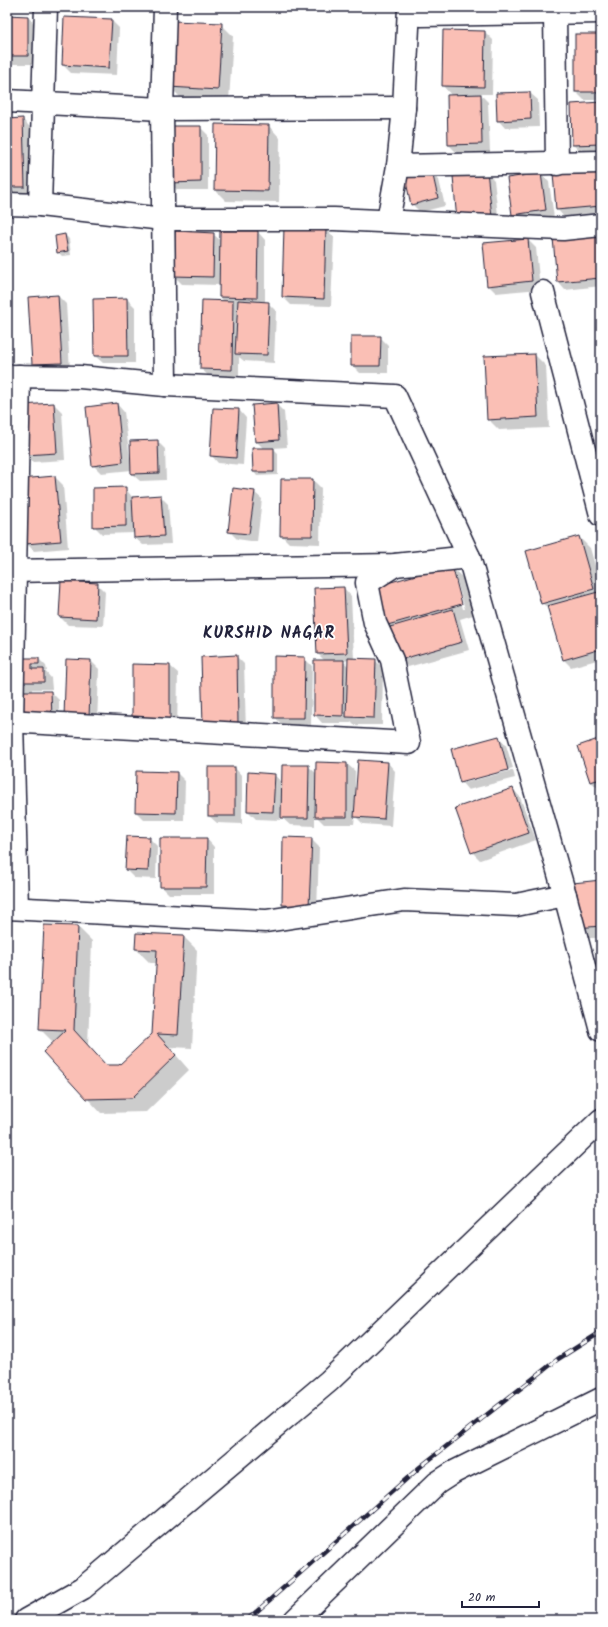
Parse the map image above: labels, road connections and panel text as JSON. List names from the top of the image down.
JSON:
{
  "districts": ["KURSHID NAGAR"],
  "scale_bar": "20 m"
}
